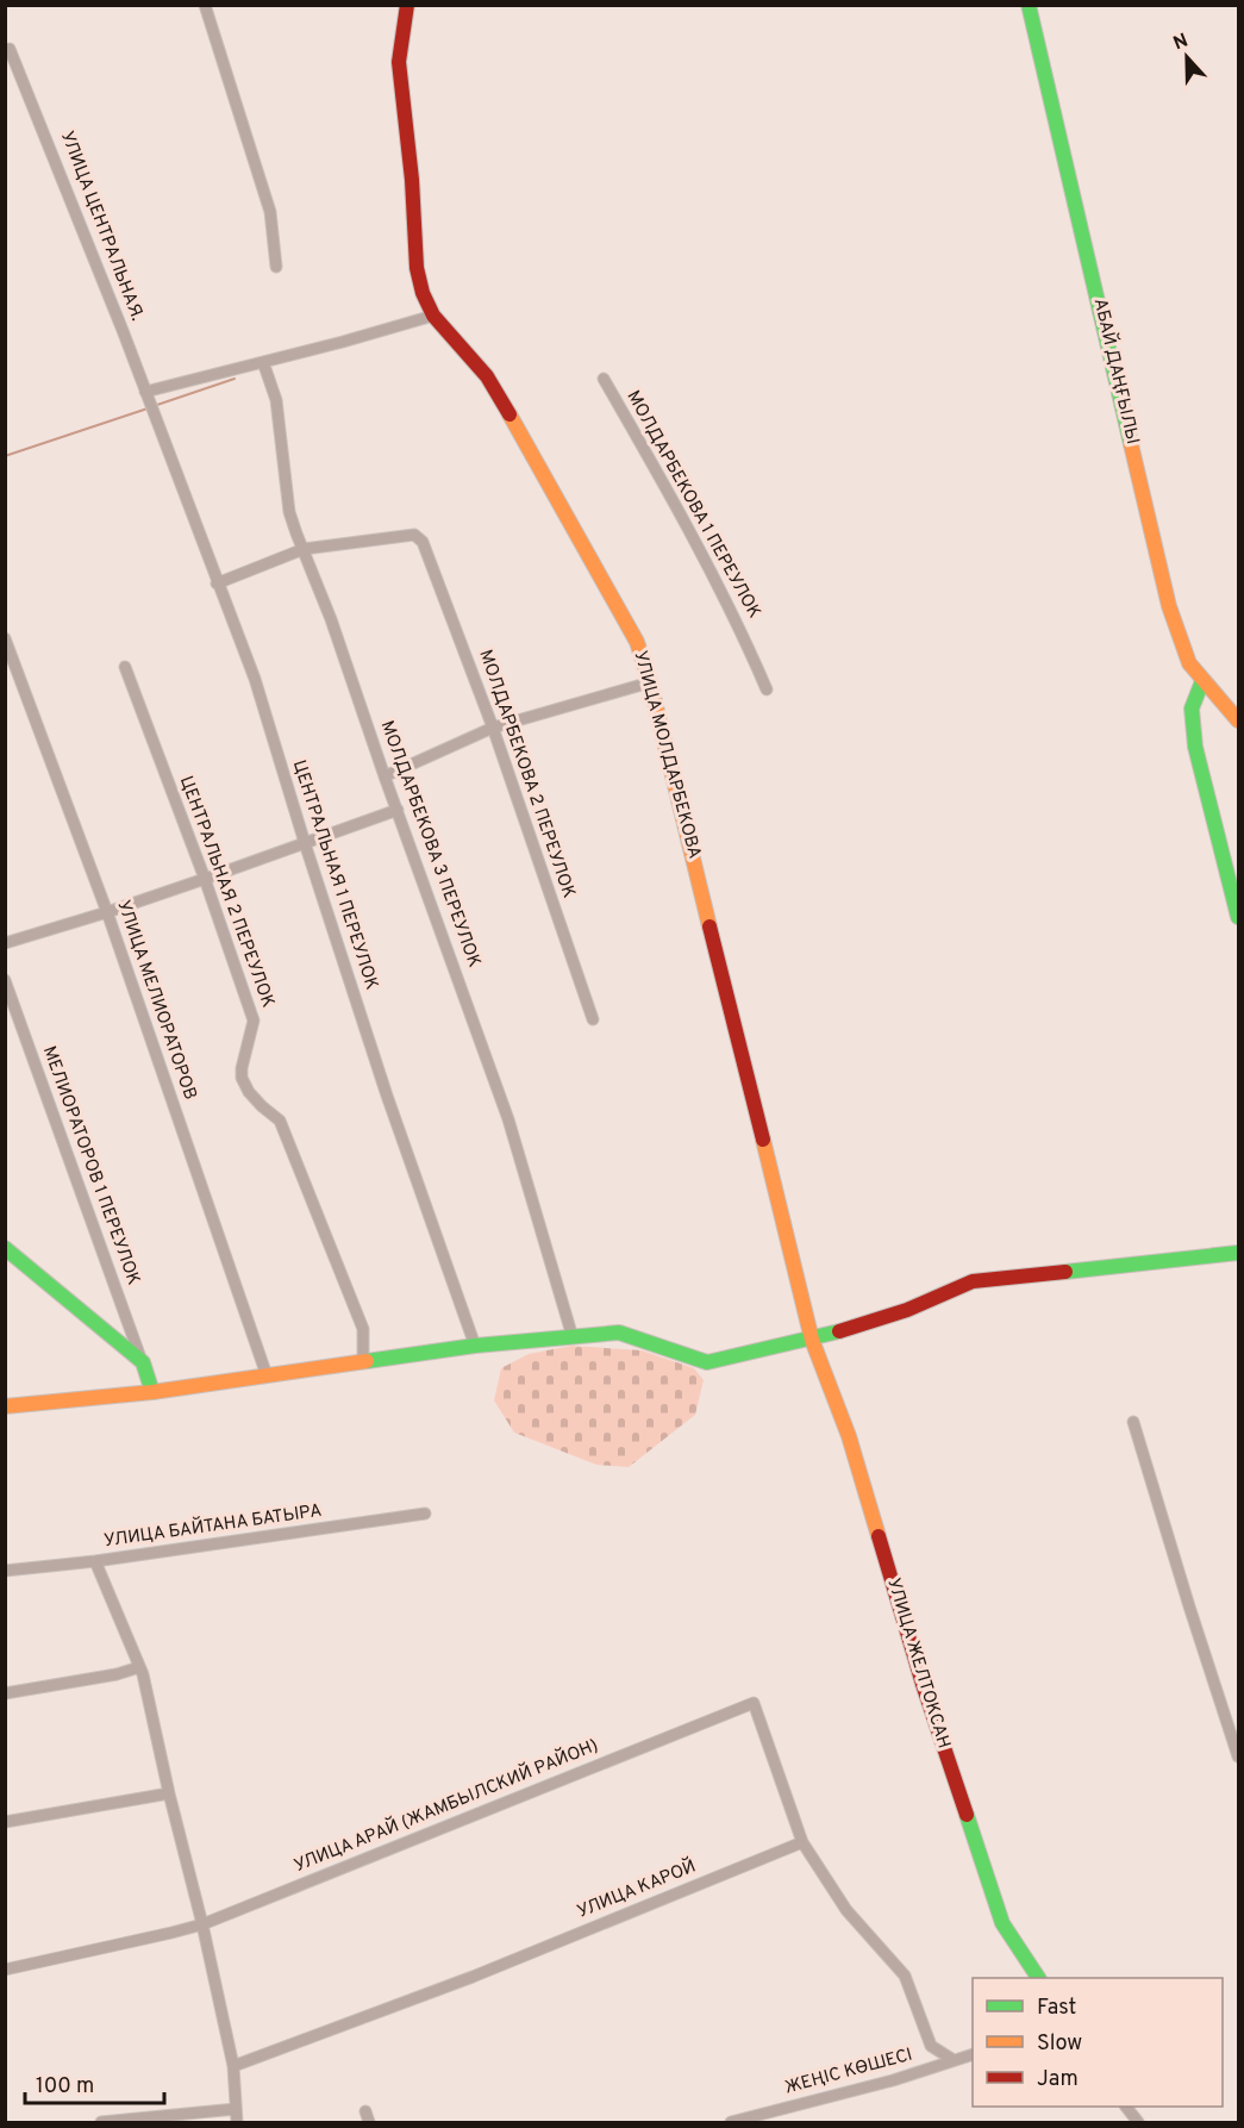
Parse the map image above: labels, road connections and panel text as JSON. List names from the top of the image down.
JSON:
{
  "streets": {
    "street": [
      "УЛИЦА ЦЕНТРАЛЬНАЯ.",
      "АБАЙ ДАҢҒЫЛЫ",
      "МОЛДАРБЕКОВА 1 ПЕРЕУЛОК",
      "УЛИЦА МОЛДАРБЕКОВА",
      "МОЛДАРБЕКОВА 2 ПЕРЕУЛОК",
      "МОЛДАРБЕКОВА 3 ПЕРЕУЛОК",
      "ЦЕНТРАЛЬНАЯ 1 ПЕРЕУЛОК",
      "ЦЕНТРАЛЬНАЯ 2 ПЕРЕУЛОК",
      "УЛИЦА МЕЛИОРАТОРОВ",
      "МЕЛИОРАТОРОВ 1 ПЕРЕУЛОК",
      "УЛИЦА БАЙТАНА БАТЫРА",
      "УЛИЦА ЖЕЛТОКСАН",
      "УЛИЦА АРАЙ (ЖАМБЫЛСКИЙ РАЙОН)",
      "УЛИЦА КАРОЙ",
      "ЖЕҢІС КӨШЕСІ"
    ]
  },
  "crossings": [
    ["УЛИЦА ЦЕНТРАЛЬНАЯ.", "ЦЕНТРАЛЬНАЯ 1 ПЕРЕУЛОК"],
    ["УЛИЦА МОЛДАРБЕКОВА", "УЛИЦА ЖЕЛТОКСАН"],
    ["МОЛДАРБЕКОВА 2 ПЕРЕУЛОК", "МОЛДАРБЕКОВА 3 ПЕРЕУЛОК"],
    ["УЛИЦА АРАЙ (ЖАМБЫЛСКИЙ РАЙОН)", "УЛИЦА КАРОЙ"]
  ],
  "legend": ["Fast", "Slow", "Jam"],
  "scale_bar": "100 m",
  "north": "top"
}
